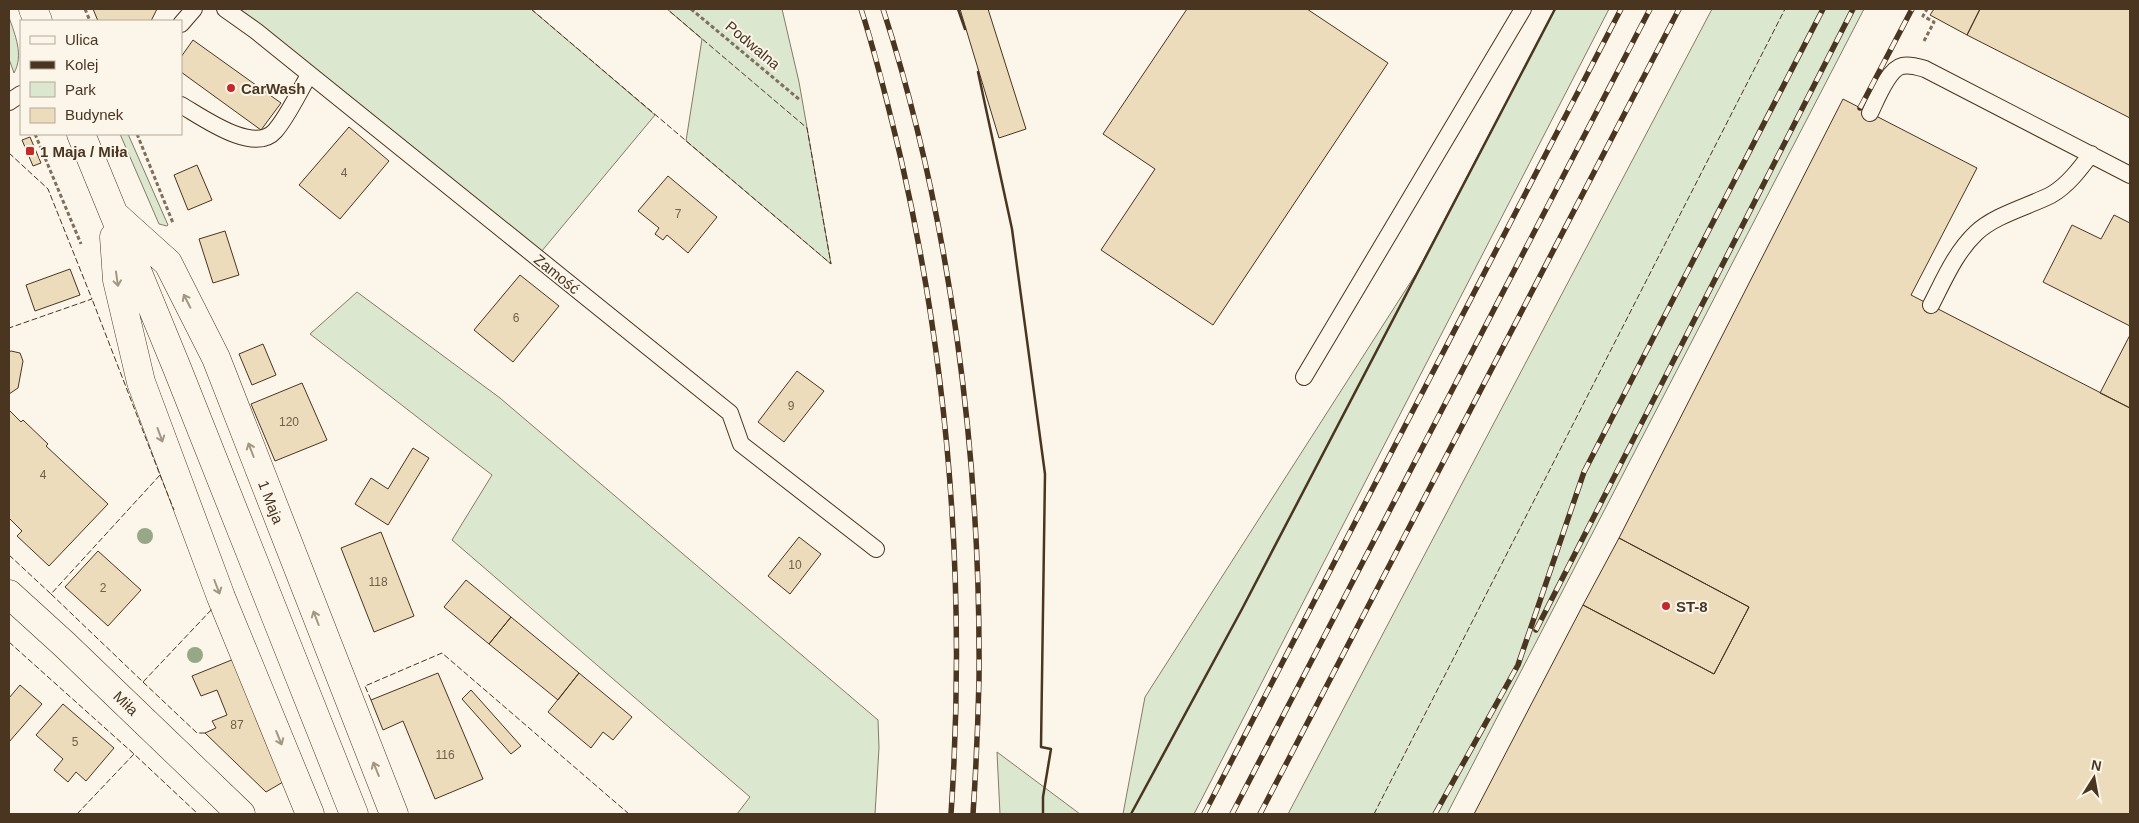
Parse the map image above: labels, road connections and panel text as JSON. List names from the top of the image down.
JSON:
{
  "streets": {
    "street": ["1 Maja", "Miła"],
    "lane": ["Zamość"],
    "path": ["Podwalna"]
  },
  "places": {
    "other": ["CarWash", "ST-8"],
    "transit": ["1 Maja / Miła"]
  },
  "house_numbers": [
    "4",
    "7",
    "6",
    "9",
    "120",
    "4",
    "10",
    "118",
    "2",
    "87",
    "5",
    "116"
  ],
  "legend": [
    "Ulica",
    "Kolej",
    "Park",
    "Budynek"
  ],
  "north": "top"
}
